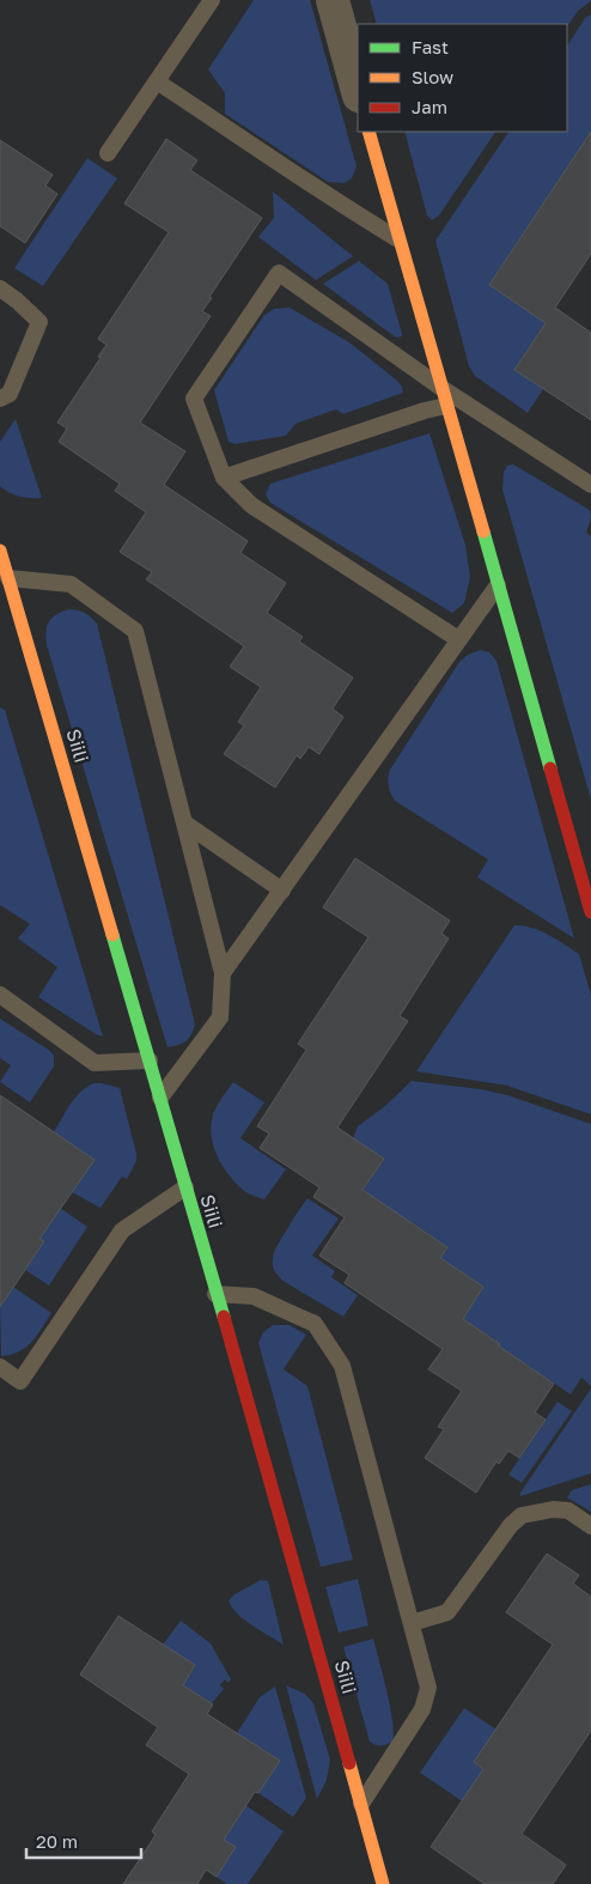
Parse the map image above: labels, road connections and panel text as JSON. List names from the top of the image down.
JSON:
{
  "streets": {
    "street": ["Siili"]
  },
  "legend": ["Fast", "Slow", "Jam"],
  "scale_bar": "20 m"
}
